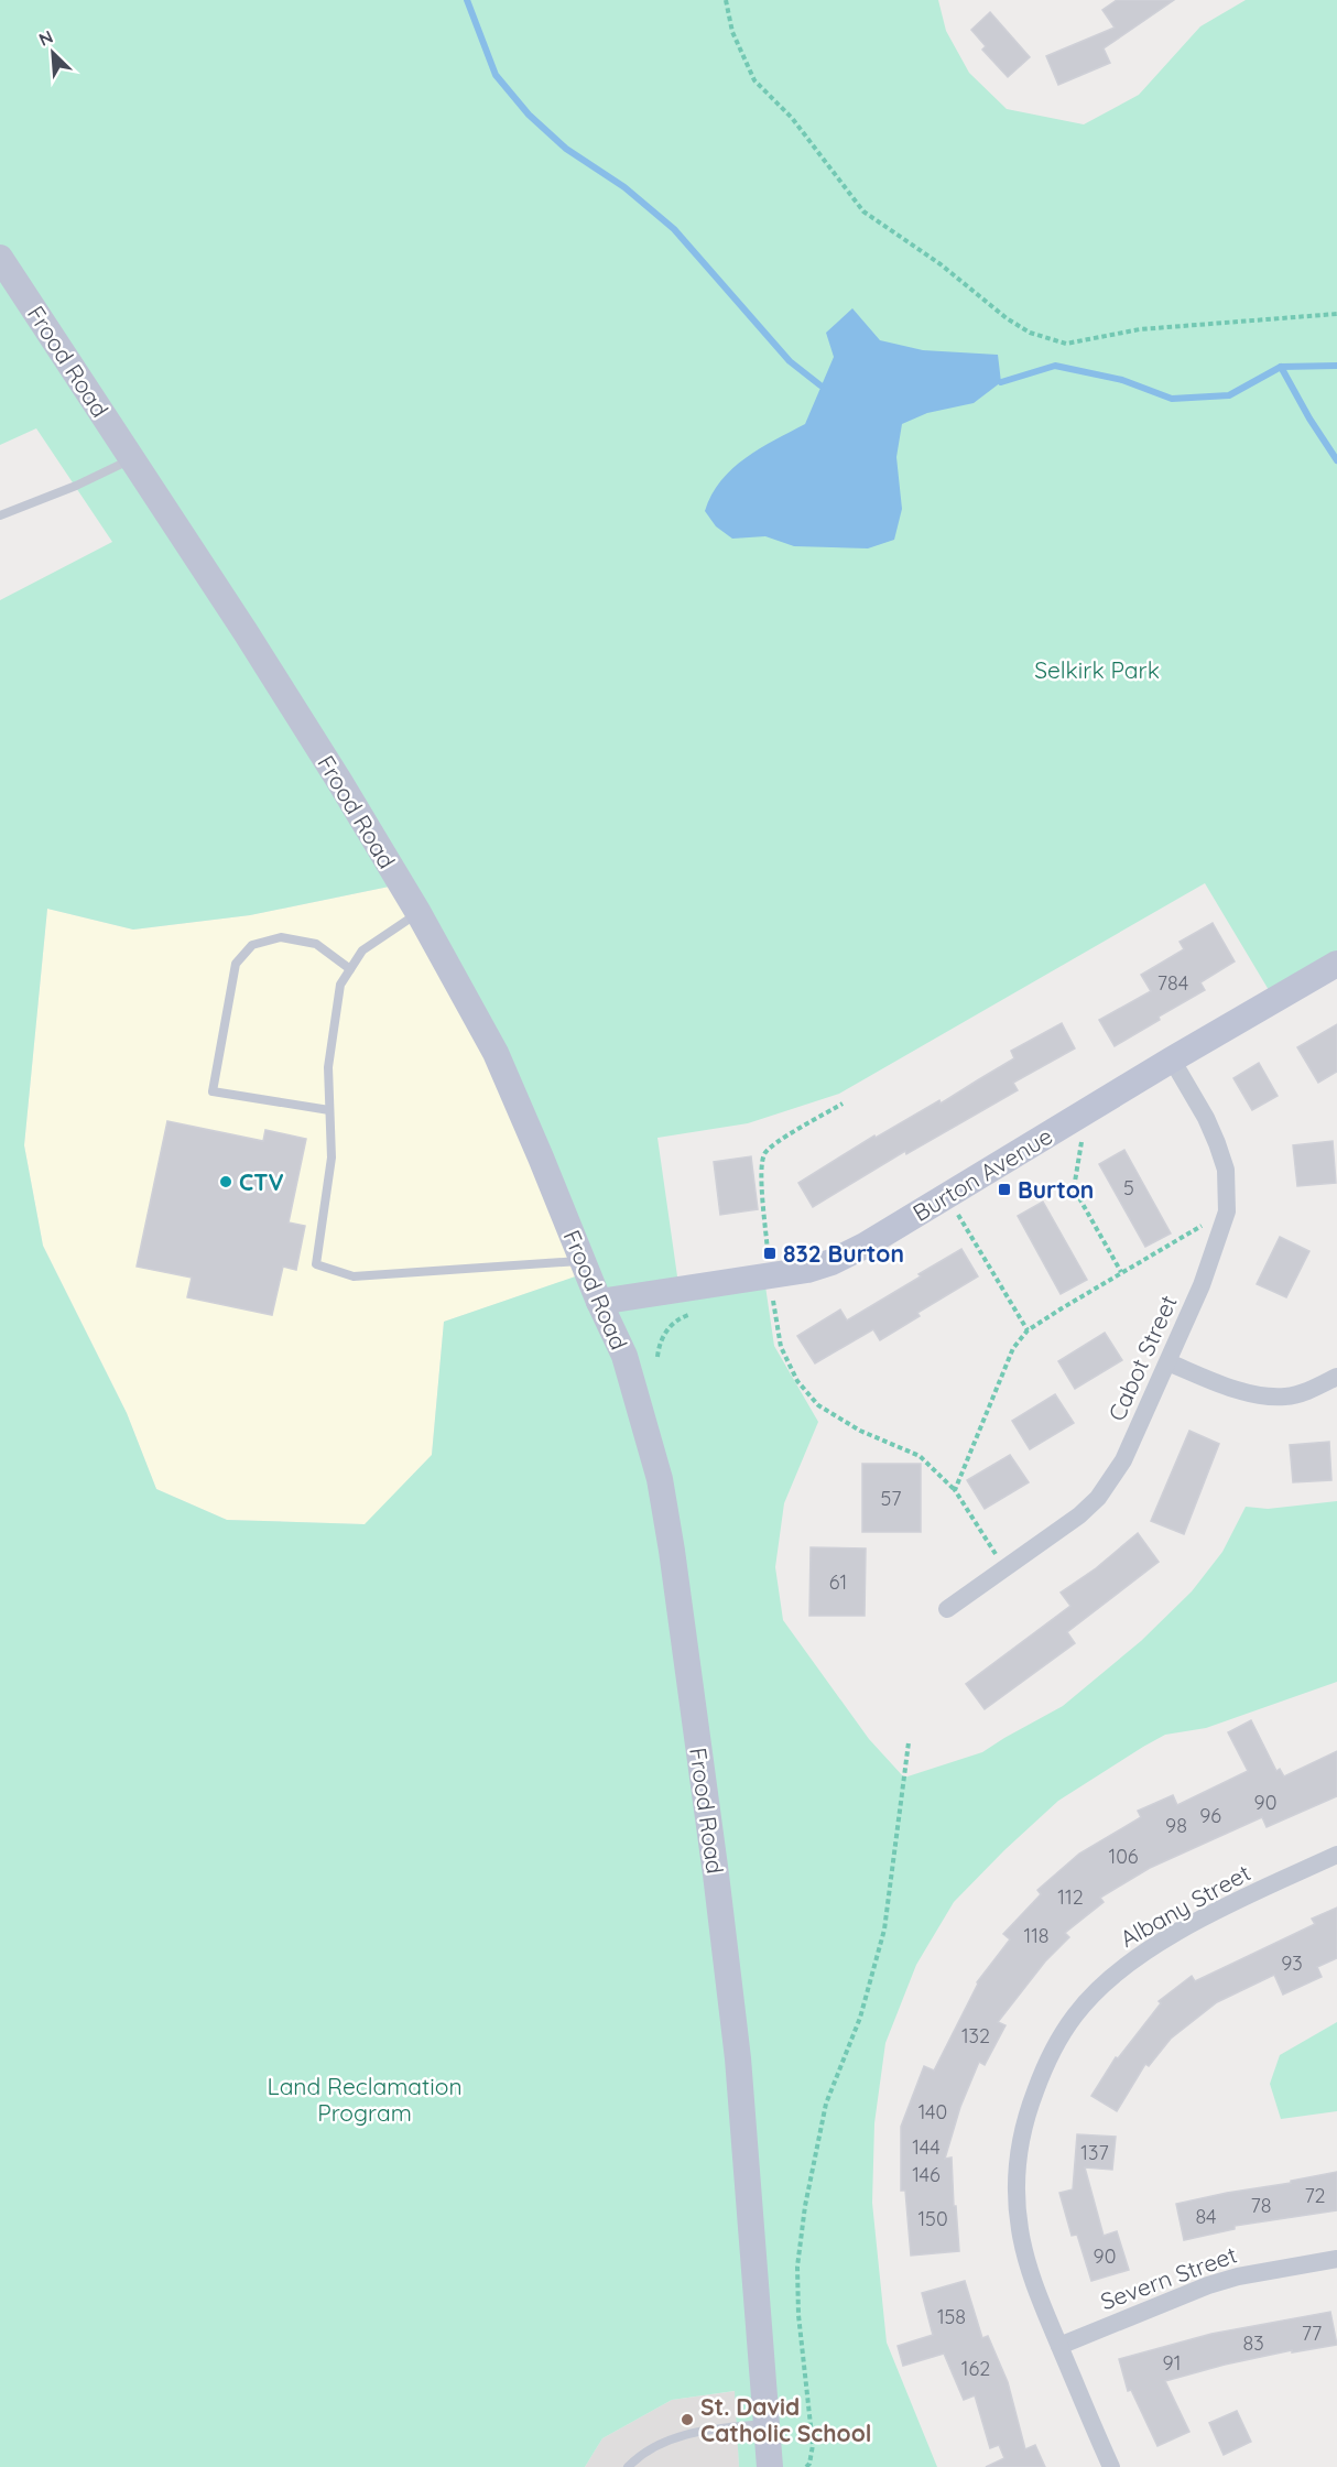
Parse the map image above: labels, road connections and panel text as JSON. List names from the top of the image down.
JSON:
{
  "streets": {
    "street": [
      "Frood Road",
      "Burton Avenue",
      "Cabot Street",
      "Albany Street",
      "Severn Street"
    ]
  },
  "crossings": [
    ["Frood Road", "Burton Avenue"],
    ["Burton Avenue", "Cabot Street"],
    ["Albany Street", "Severn Street"]
  ],
  "parks": ["Selkirk Park", "Land Reclamation Program"],
  "places": {
    "other": ["CTV", "St. David Catholic School"],
    "transit": ["Burton", "832 Burton"]
  },
  "house_numbers": [
    "784",
    "5",
    "57",
    "61",
    "90",
    "96",
    "98",
    "106",
    "112",
    "118",
    "93",
    "132",
    "140",
    "144",
    "137",
    "146",
    "72",
    "78",
    "84",
    "150",
    "90",
    "158",
    "77",
    "83",
    "91",
    "162"
  ],
  "north": "top left"
}
